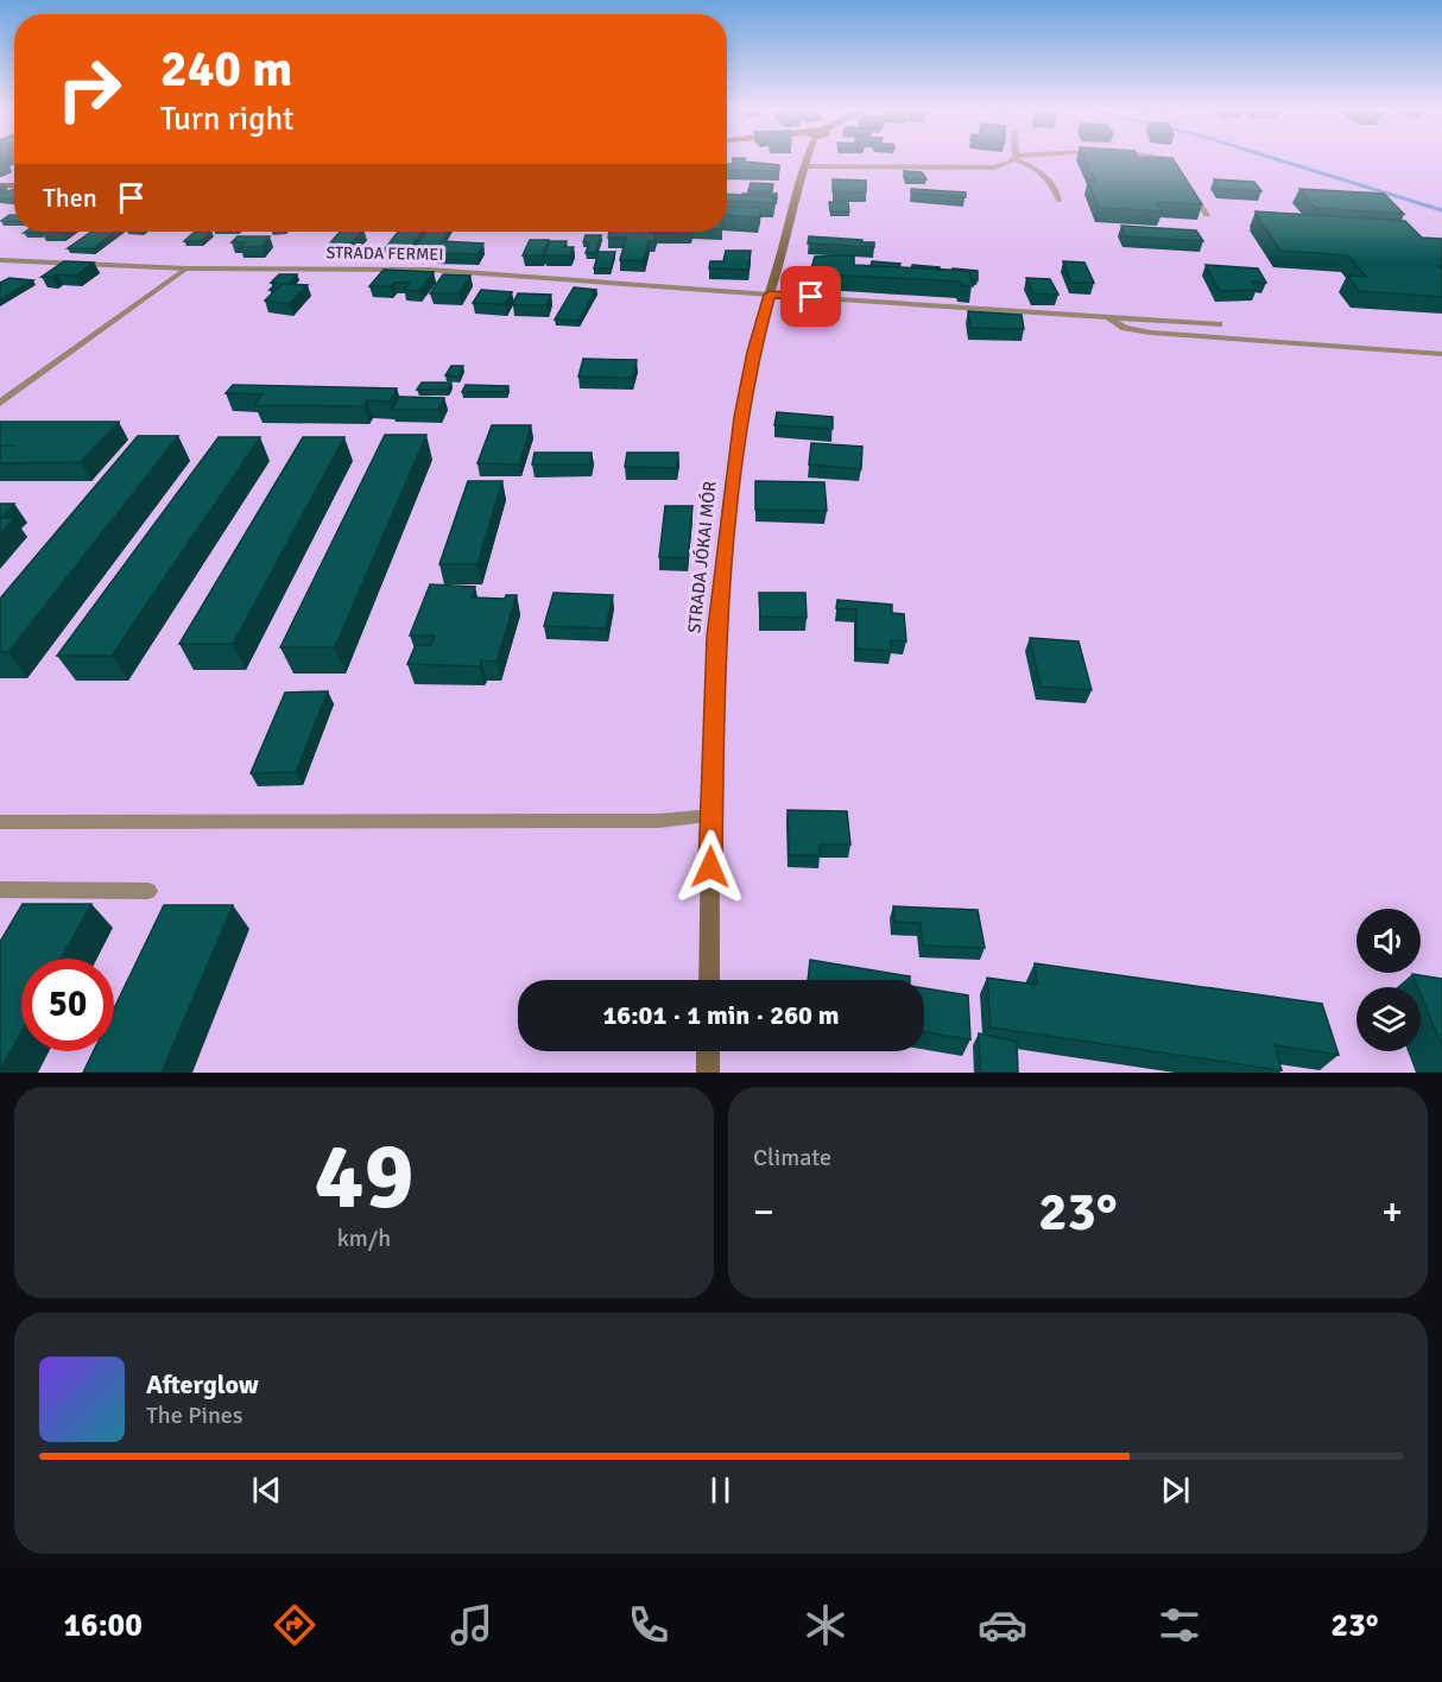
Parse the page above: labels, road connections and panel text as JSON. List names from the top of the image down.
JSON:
{
  "streets": {
    "main road": ["STRADA JÓKAI MÓR"],
    "street": ["STRADA FERMEI"]
  },
  "crossings": [
    ["STRADA FERMEI", "STRADA JÓKAI MÓR"]
  ],
  "page": {
    "turn": ["240 m", "Turn right"],
    "then": "Then",
    "limit": "50",
    "trip": "16:01 · 1 min · 260 m",
    "tile": [
      ["49", "km/h"],
      "Climate"
    ],
    "heat": ["−", "23°", "+"],
    "song": ["Afterglow", "The Pines"],
    "tabs": ["16:00", "23°"]
  }
}
